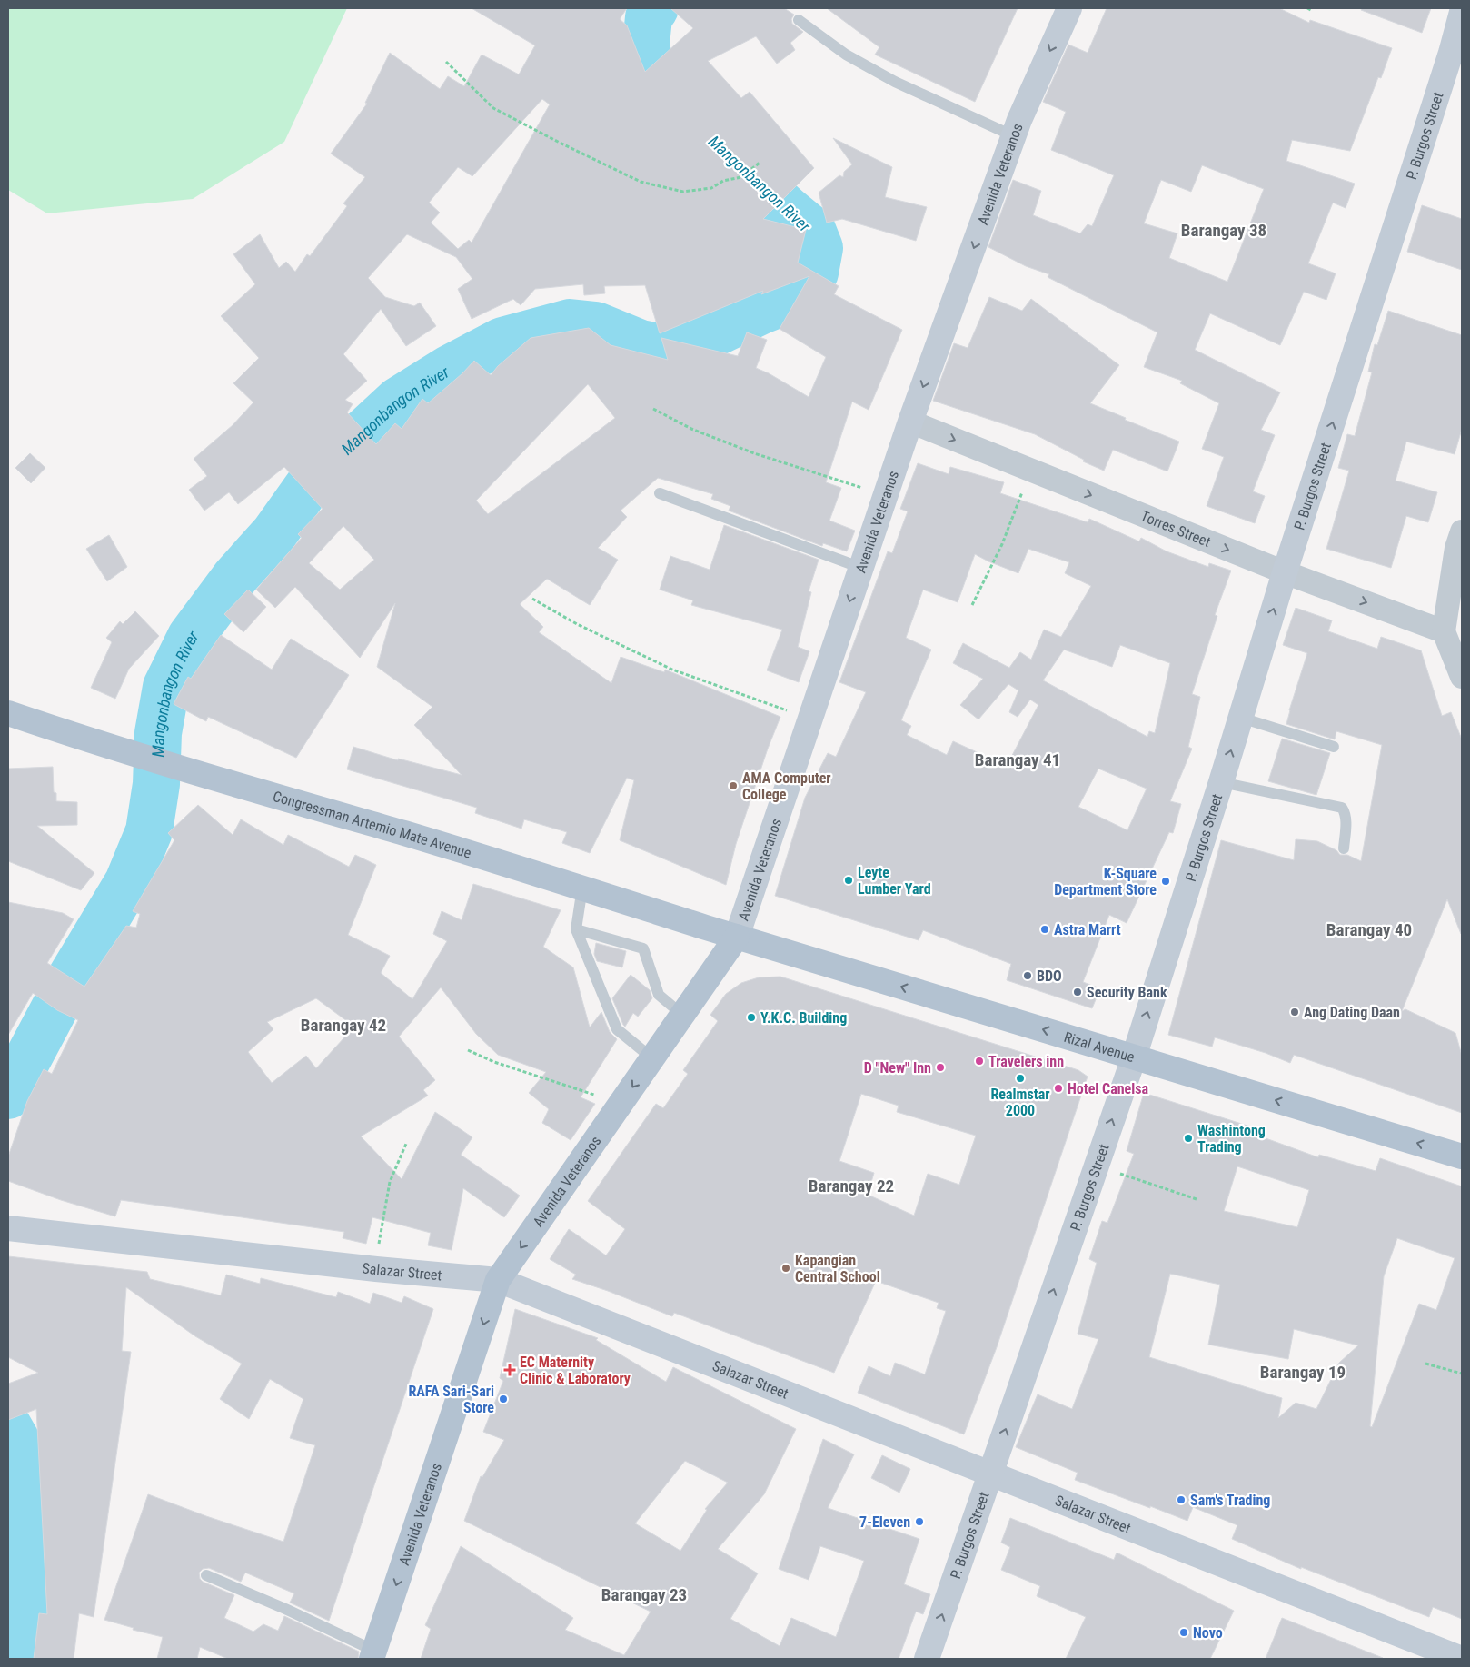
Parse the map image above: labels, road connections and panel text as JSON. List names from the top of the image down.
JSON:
{
  "streets": {
    "main road": [
      "P. Burgos Street",
      "Avenida Veteranos",
      "Congressman Artemio Mate Avenue",
      "Rizal Avenue",
      "Salazar Street"
    ],
    "street": ["Torres Street"]
  },
  "crossings": [
    ["P. Burgos Street", "Torres Street"],
    ["P. Burgos Street", "Rizal Avenue"],
    ["P. Burgos Street", "Salazar Street"],
    ["Avenida Veteranos", "Torres Street"],
    ["Avenida Veteranos", "Congressman Artemio Mate Avenue"],
    ["Avenida Veteranos", "Rizal Avenue"],
    ["Avenida Veteranos", "Salazar Street"],
    ["Congressman Artemio Mate Avenue", "Rizal Avenue"]
  ],
  "one_way": [
    "P. Burgos Street",
    "Avenida Veteranos",
    "Torres Street",
    "Rizal Avenue"
  ],
  "districts": [
    "Barangay 38",
    "Barangay 41",
    "Barangay 40",
    "Barangay 42",
    "Barangay 22",
    "Barangay 19",
    "Barangay 23"
  ],
  "water": ["Mangonbangon River"],
  "places": {
    "other": [
      "AMA Computer College",
      "Leyte Lumber Yard",
      "K-Square Department Store",
      "Astra Marrt",
      "BDO",
      "Security Bank",
      "Ang Dating Daan",
      "Y.K.C. Building",
      "Travelers inn",
      "D \"New\" Inn",
      "Realmstar 2000",
      "Hotel Canelsa",
      "Washintong Trading",
      "Kapangian Central School",
      "RAFA Sari-Sari Store",
      "Sam's Trading",
      "7-Eleven",
      "Novo"
    ],
    "health": ["EC Maternity Clinic & Laboratory"]
  }
}
